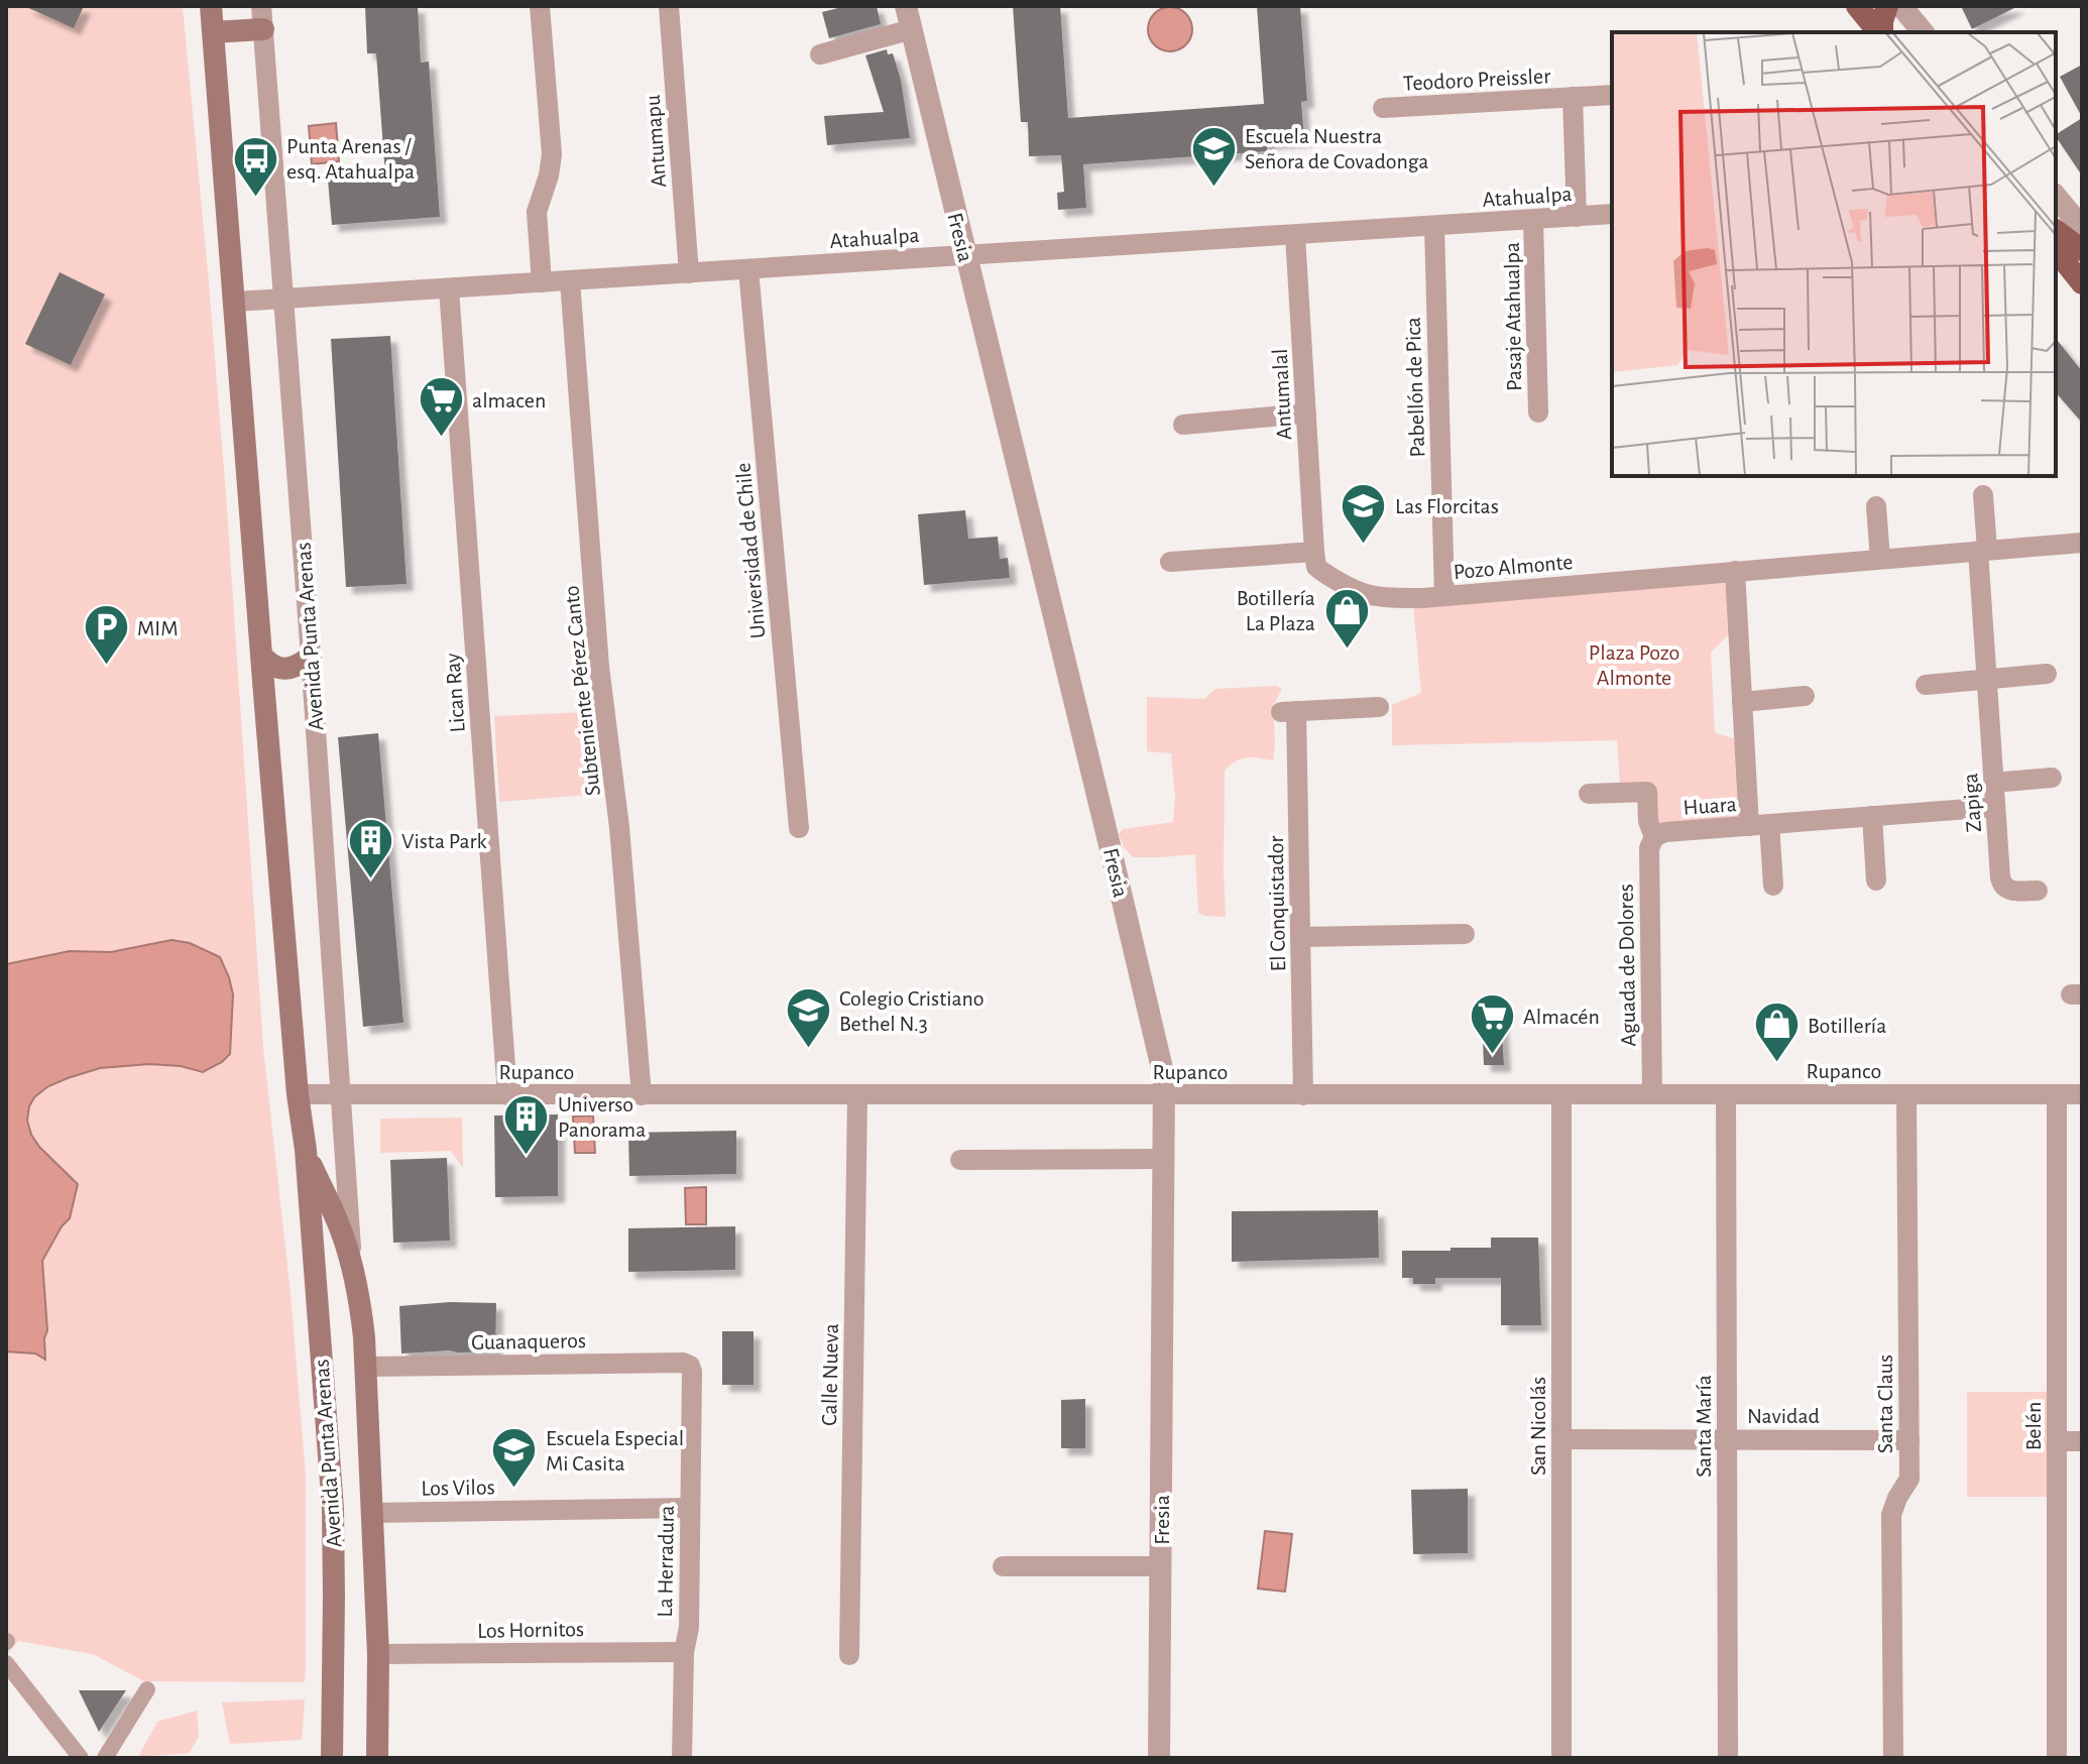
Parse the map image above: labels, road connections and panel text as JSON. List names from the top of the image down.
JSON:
{
  "streets": {
    "main road": ["Avenida Punta Arenas"],
    "street": [
      "Teodoro Preissler",
      "Antumapu",
      "Atahualpa",
      "Fresia",
      "Pasaje Atahualpa",
      "Pabellón de Pica",
      "Antumalal",
      "Universidad de Chile",
      "Pozo Almonte",
      "Subteniente Pérez Canto",
      "Lican Ray",
      "Zapiga",
      "Huara",
      "El Conquistador",
      "Aguada de Dolores",
      "Rupanco",
      "Guanaqueros",
      "Calle Nueva",
      "Santa Claus",
      "Navidad",
      "San Nicolás",
      "Santa María",
      "Belén",
      "Los Vilos",
      "La Herradura",
      "Los Hornitos"
    ]
  },
  "crossings": [
    ["Teodoro Preissler", "Atahualpa"],
    ["Antumapu", "Atahualpa"],
    ["Atahualpa", "Fresia"],
    ["Atahualpa", "Pasaje Atahualpa"],
    ["Atahualpa", "Pabellón de Pica"],
    ["Atahualpa", "Antumalal"],
    ["Atahualpa", "Universidad de Chile"],
    ["Atahualpa", "Avenida Punta Arenas"],
    ["Atahualpa", "Subteniente Pérez Canto"],
    ["Atahualpa", "Lican Ray"],
    ["Fresia", "Rupanco"],
    ["Pabellón de Pica", "Pozo Almonte"],
    ["Antumalal", "Pozo Almonte"],
    ["Pozo Almonte", "Zapiga"],
    ["Avenida Punta Arenas", "Rupanco"],
    ["Avenida Punta Arenas", "Guanaqueros"],
    ["Avenida Punta Arenas", "Los Vilos"],
    ["Avenida Punta Arenas", "Los Hornitos"],
    ["Subteniente Pérez Canto", "Rupanco"],
    ["Lican Ray", "Rupanco"],
    ["Zapiga", "Huara"],
    ["Huara", "Aguada de Dolores"],
    ["El Conquistador", "Rupanco"],
    ["Aguada de Dolores", "Rupanco"],
    ["Rupanco", "Calle Nueva"],
    ["Rupanco", "Santa Claus"],
    ["Rupanco", "San Nicolás"],
    ["Rupanco", "Santa María"],
    ["Rupanco", "Belén"],
    ["Guanaqueros", "La Herradura"],
    ["Santa Claus", "Navidad"],
    ["Navidad", "San Nicolás"],
    ["Navidad", "Santa María"],
    ["Los Vilos", "La Herradura"],
    ["La Herradura", "Los Hornitos"]
  ],
  "parks": ["Plaza Pozo Almonte"],
  "places": {
    "school or university": [
      "Escuela Nuestra Señora de Covadonga",
      "Las Florcitas",
      "Colegio Cristiano Bethel N.3",
      "Escuela Especial Mi Casita"
    ],
    "bus stop": ["Punta Arenas / esq. Atahualpa"],
    "supermarket": ["almacen", "Almacén"],
    "shop": ["Botillería La Plaza", "Botillería"],
    "parking": ["MIM"],
    "building": ["Vista Park", "Universo Panorama"]
  }
}
